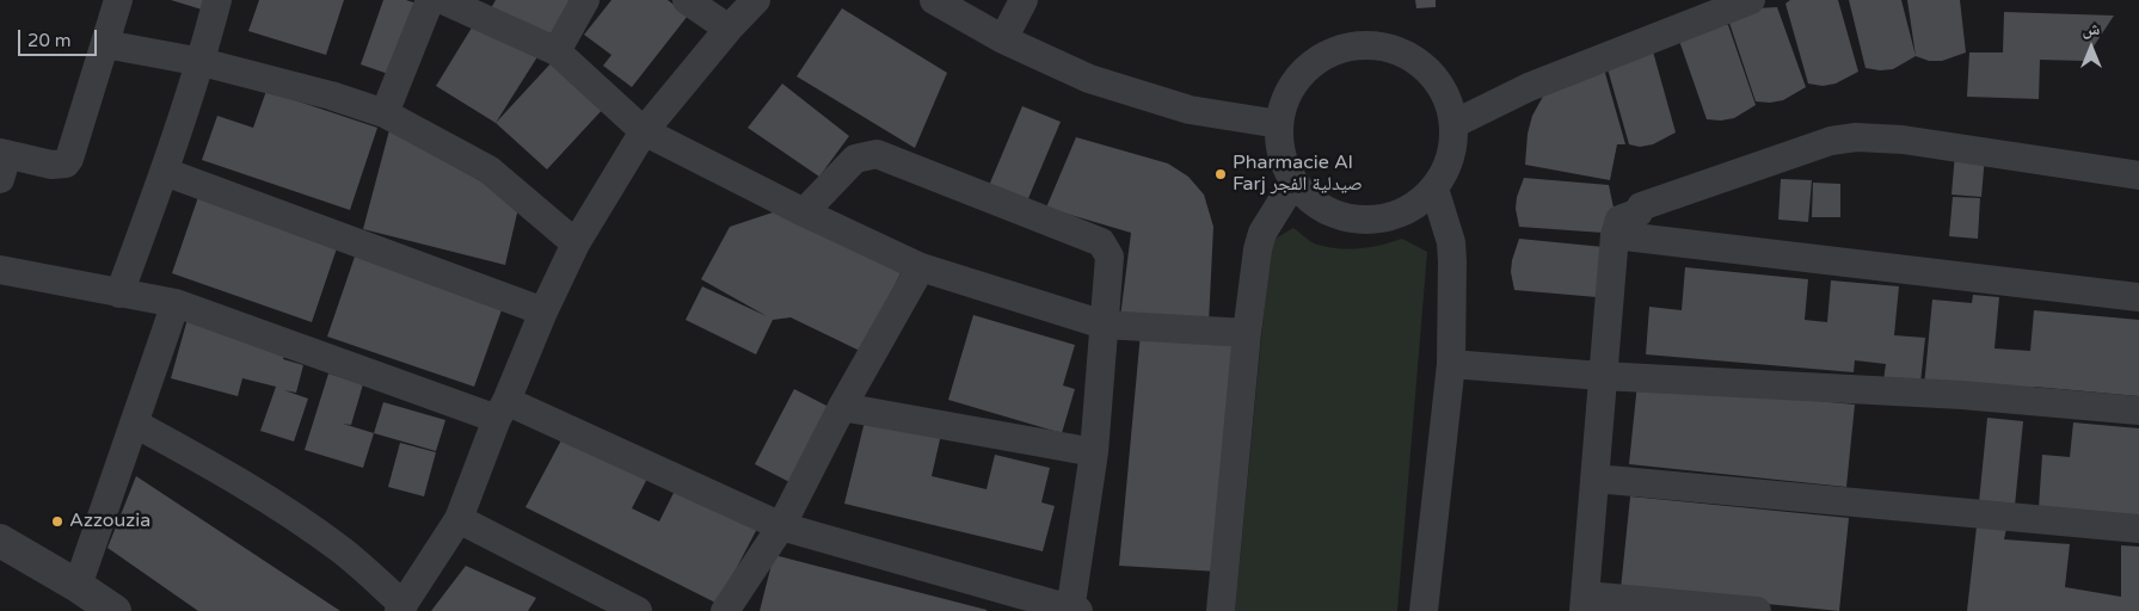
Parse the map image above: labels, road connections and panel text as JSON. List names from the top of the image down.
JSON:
{
  "places": ["Pharmacie Al Farj صيدلية الفجر", "Azzouzia"],
  "scale_bar": "20 m",
  "north": "top"
}
